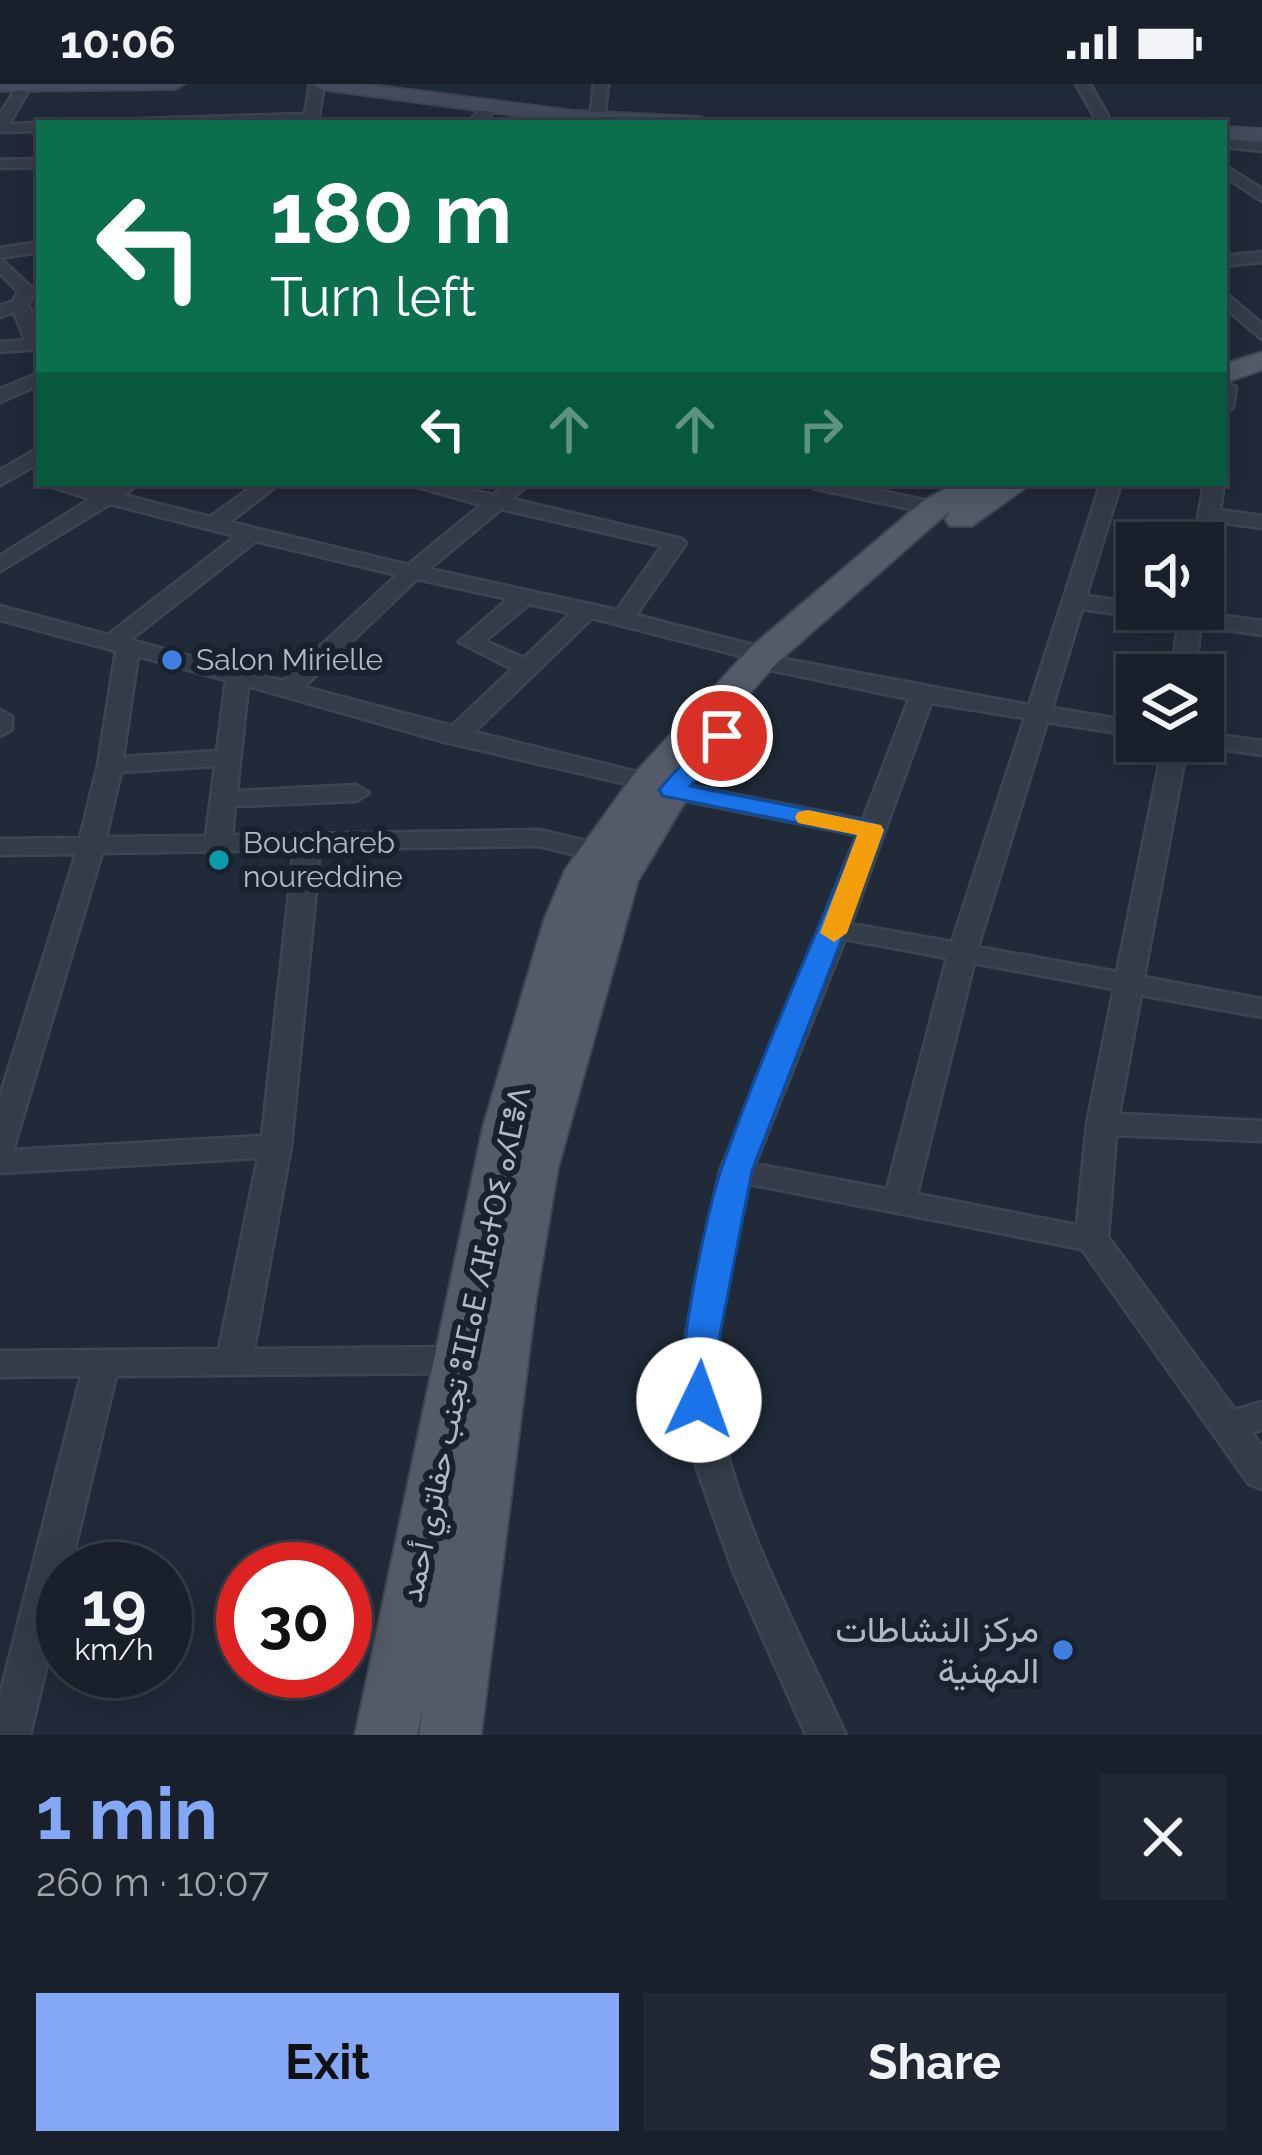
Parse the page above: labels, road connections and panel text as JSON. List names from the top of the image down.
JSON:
{
  "streets": {
    "main road": ["تجنب حفاتري أحمد ⵓⵊⵎⴰⴹ ⵃⴼⴰⵜⵔⵉ ⴰⵃⵎⴻⴷ"]
  },
  "places": ["Salon Mirielle", "Bouchareb noureddine", "مركز النشاطات المهنية"],
  "page": {
    "status": "10:06",
    "turn": ["180 m", "Turn left"],
    "speed": "19 km/h",
    "limit": "30",
    "heading": ["1 min", "260 m · 10:07"],
    "buttons": ["Exit", "Share"]
  }
}
